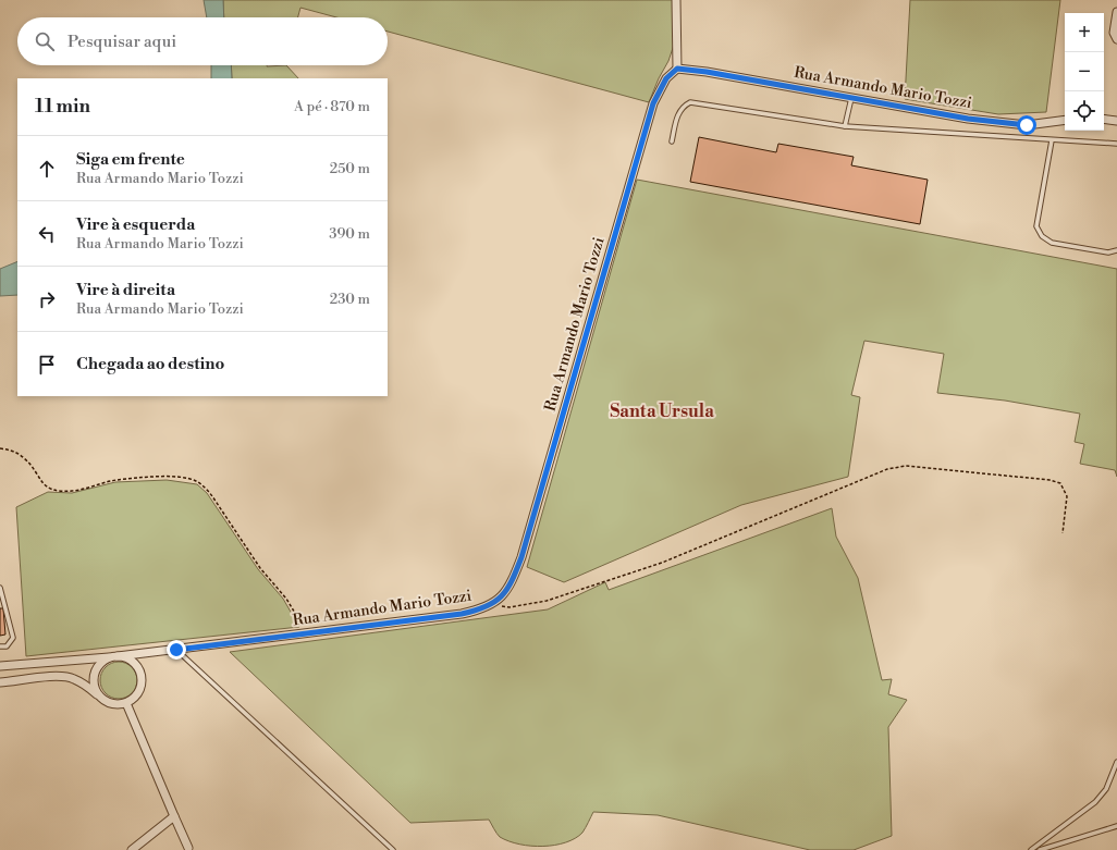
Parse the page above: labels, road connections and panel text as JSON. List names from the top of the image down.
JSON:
{
  "streets": {
    "street": ["Rua Armando Mario Tozzi"]
  },
  "districts": ["Santa Ursula"],
  "page": {
    "map_buttons": ["+", "−"],
    "search": "Pesquisar aqui",
    "heading": ["11 min", "A pé · 870 m"],
    "list": [
      ["Siga em frente", "Rua Armando Mario Tozzi", "250 m"],
      ["Vire à esquerda", "Rua Armando Mario Tozzi", "390 m"],
      ["Vire à direita", "Rua Armando Mario Tozzi", "230 m"],
      "Chegada ao destino"
    ]
  }
}
